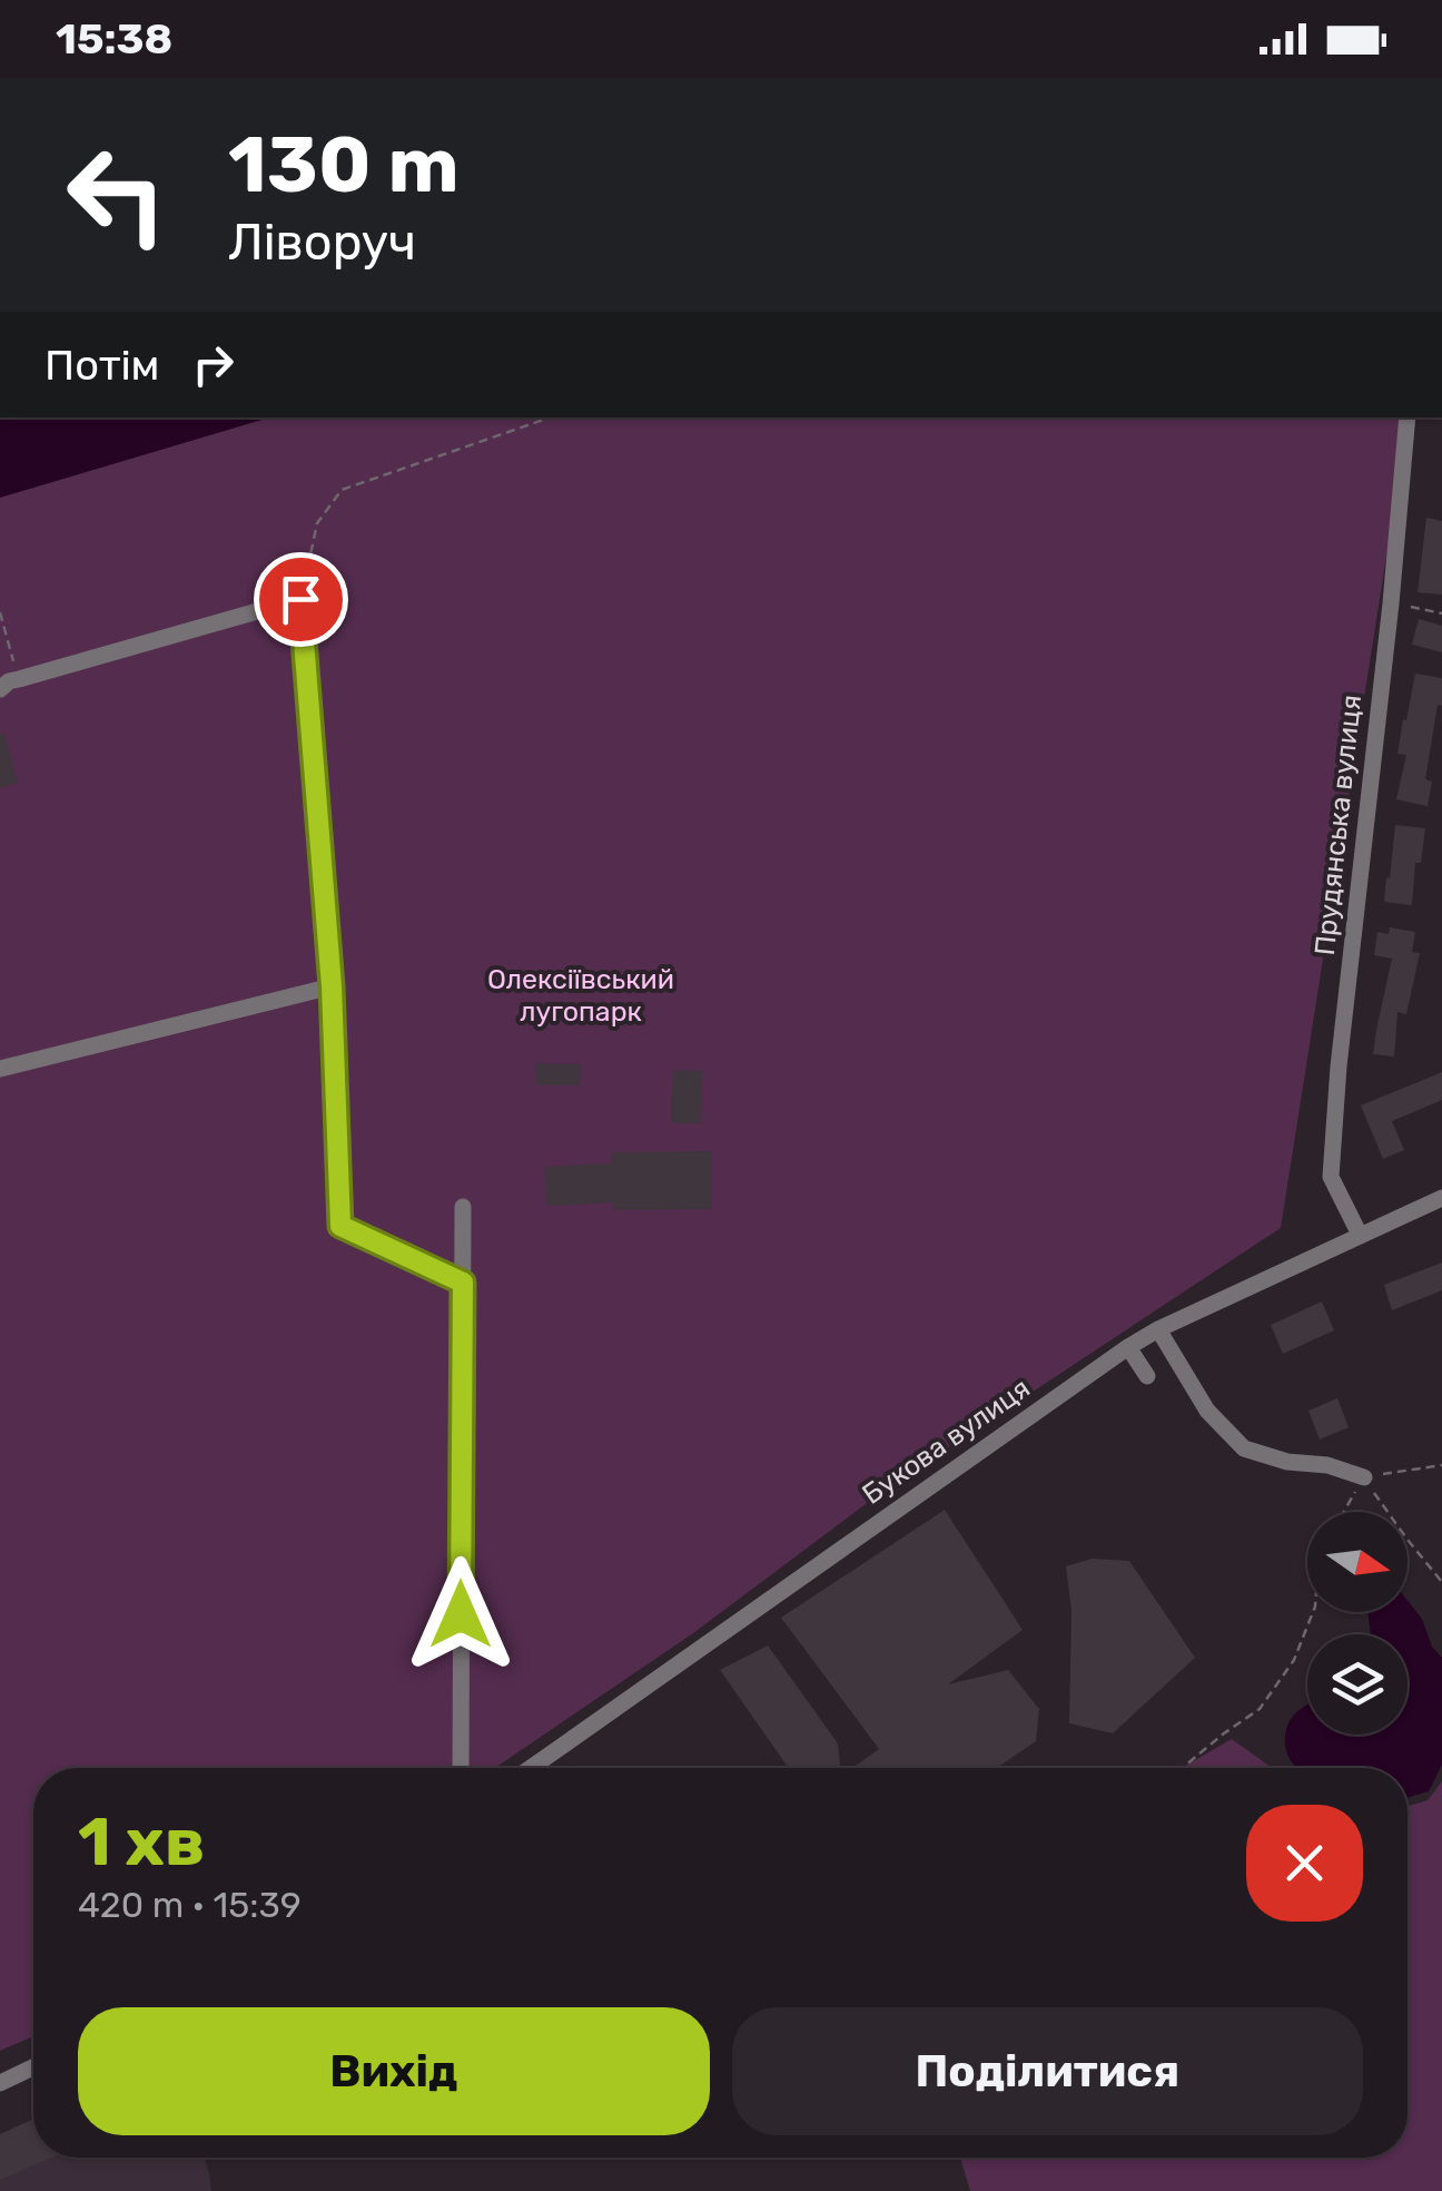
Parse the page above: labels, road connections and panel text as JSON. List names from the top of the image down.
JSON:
{
  "streets": {
    "street": ["Прудянська вулиця", "Букова вулиця"]
  },
  "crossings": [
    ["Прудянська вулиця", "Букова вулиця"]
  ],
  "parks": ["Олексіївський лугопарк"],
  "north": "right",
  "page": {
    "status": "15:38",
    "turn": ["130 m", "Ліворуч"],
    "then": "Потім",
    "heading": ["1 хв", "420 m · 15:39"],
    "buttons": ["Вихід", "Поділитися"]
  }
}
